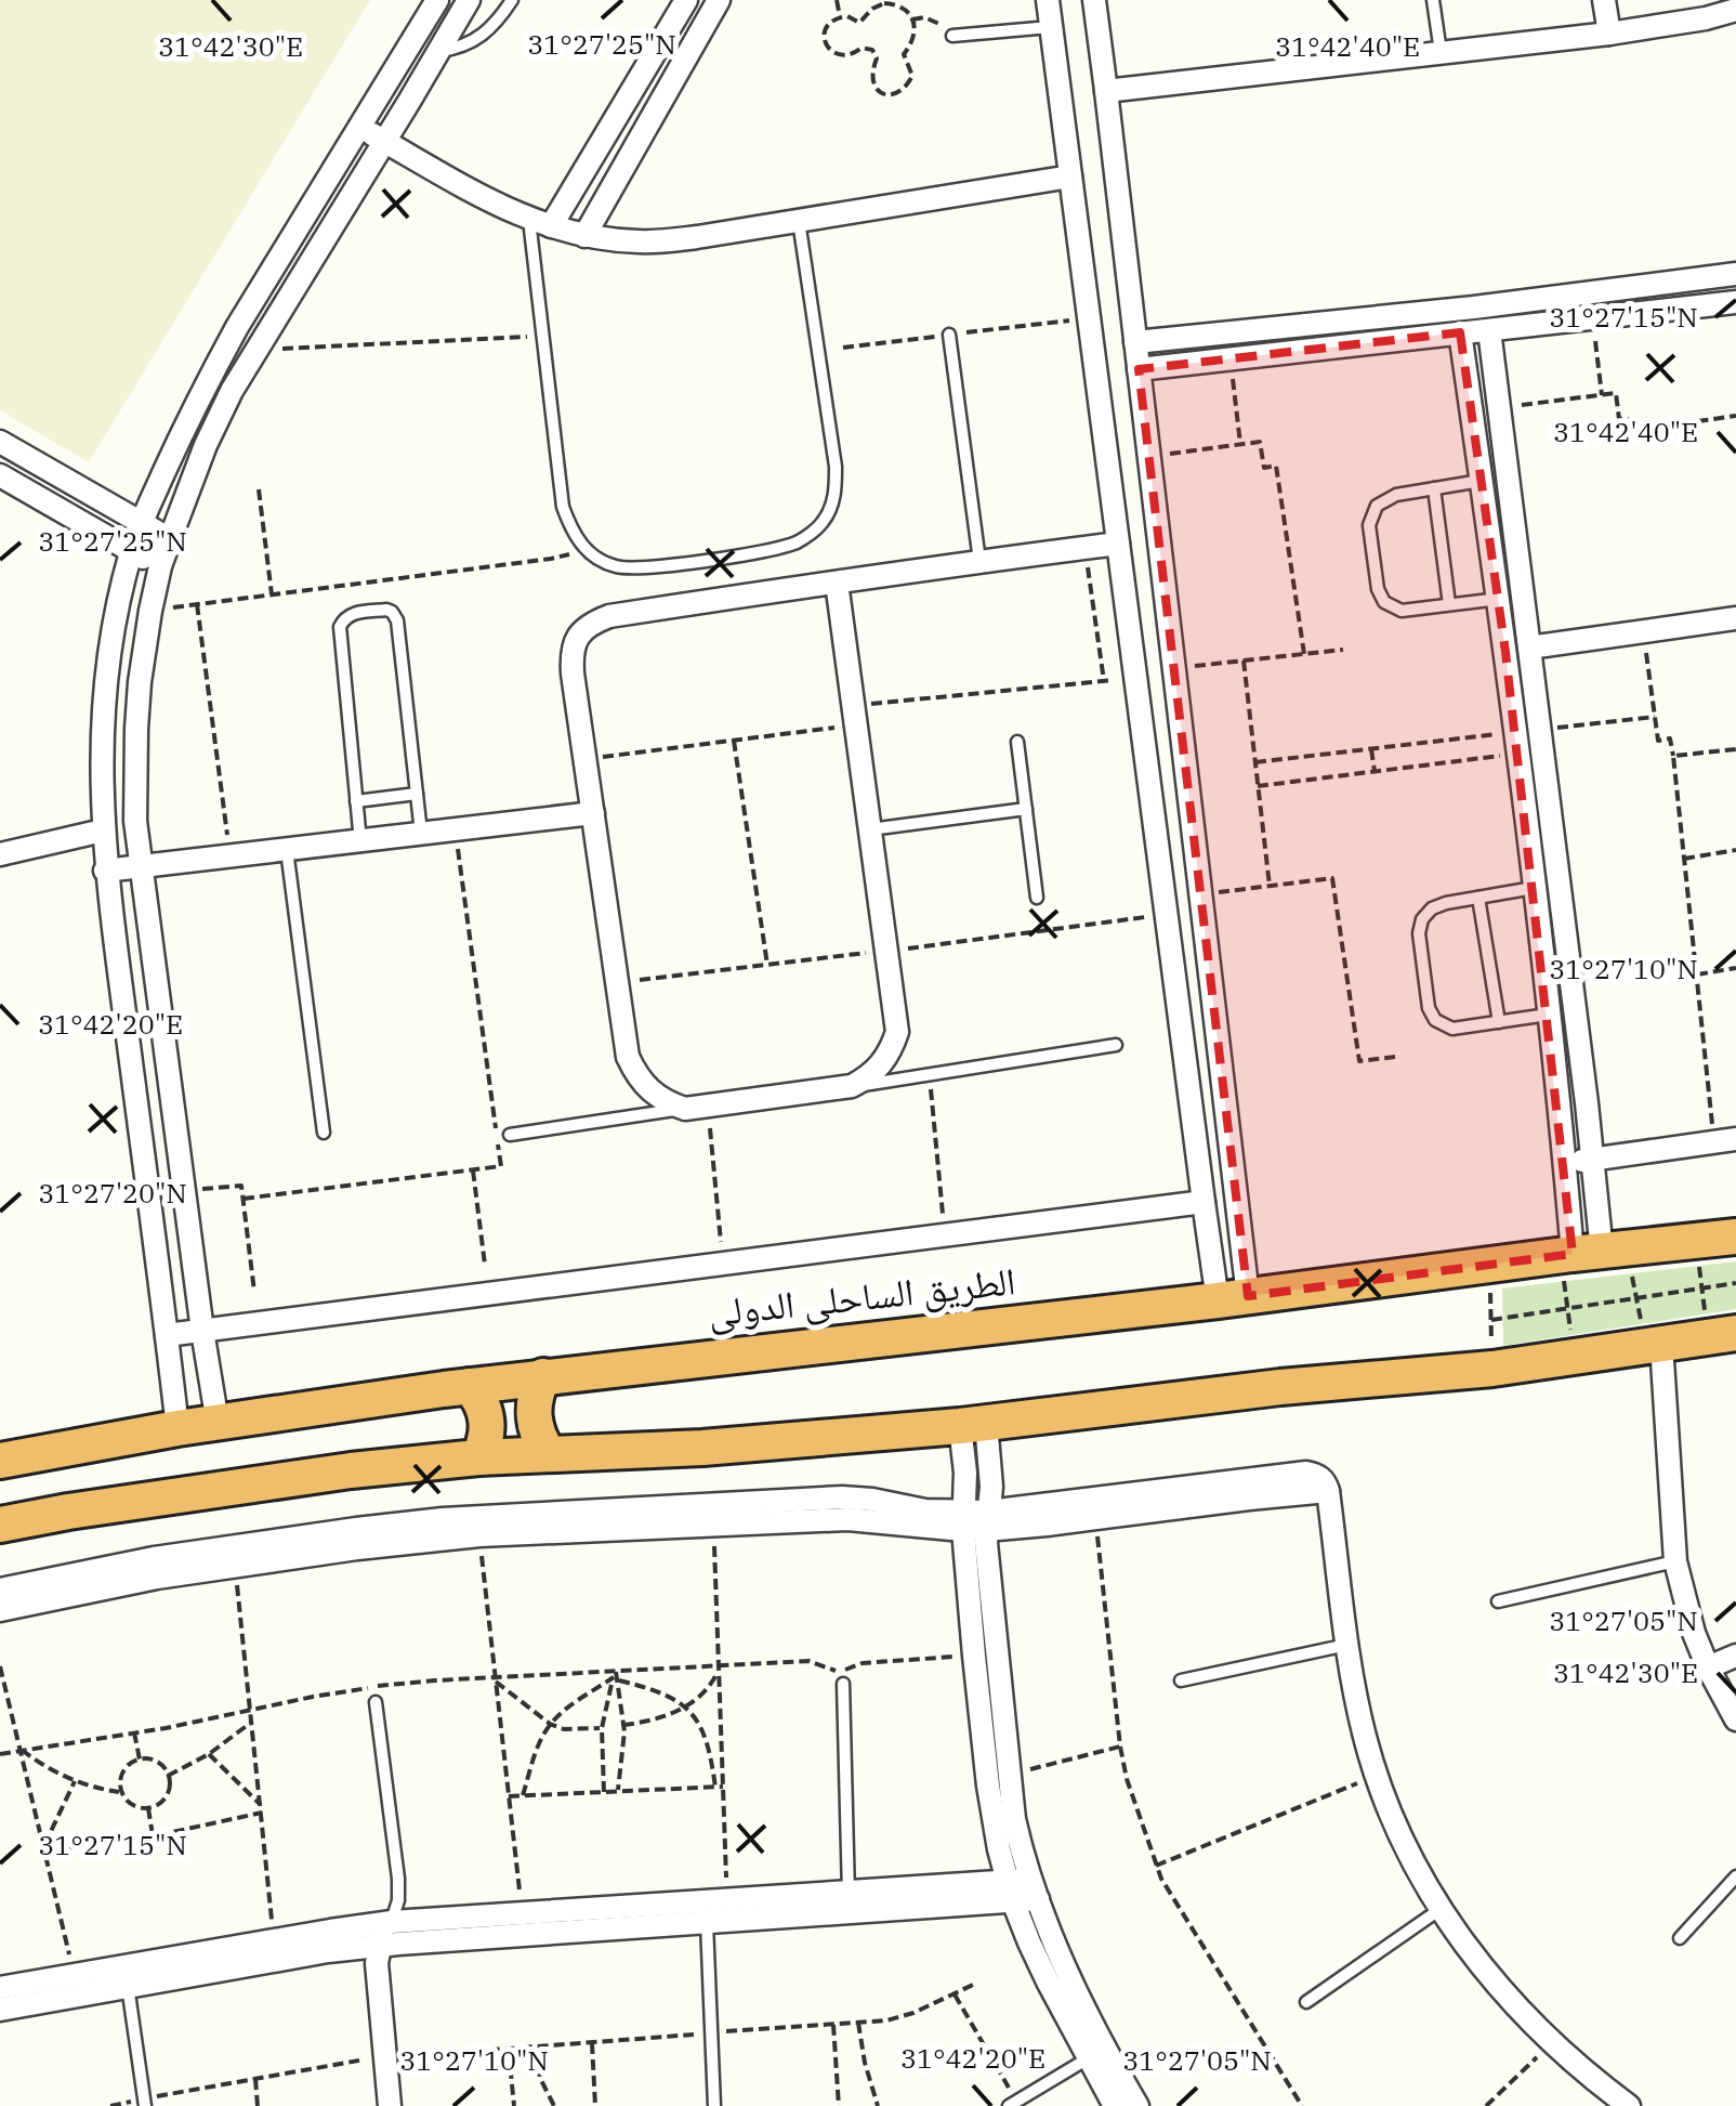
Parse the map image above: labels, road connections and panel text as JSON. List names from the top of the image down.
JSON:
{
  "streets": {
    "highway": ["الطريق الساحلى الدولى"]
  },
  "coordinates": [
    "31°27'25\"N",
    "31°42'40\"E",
    "31°42'30\"E",
    "31°27'15\"N",
    "31°27'10\"N",
    "31°42'20\"E",
    "31°27'20\"N",
    "31°27'05\"N"
  ]
}
